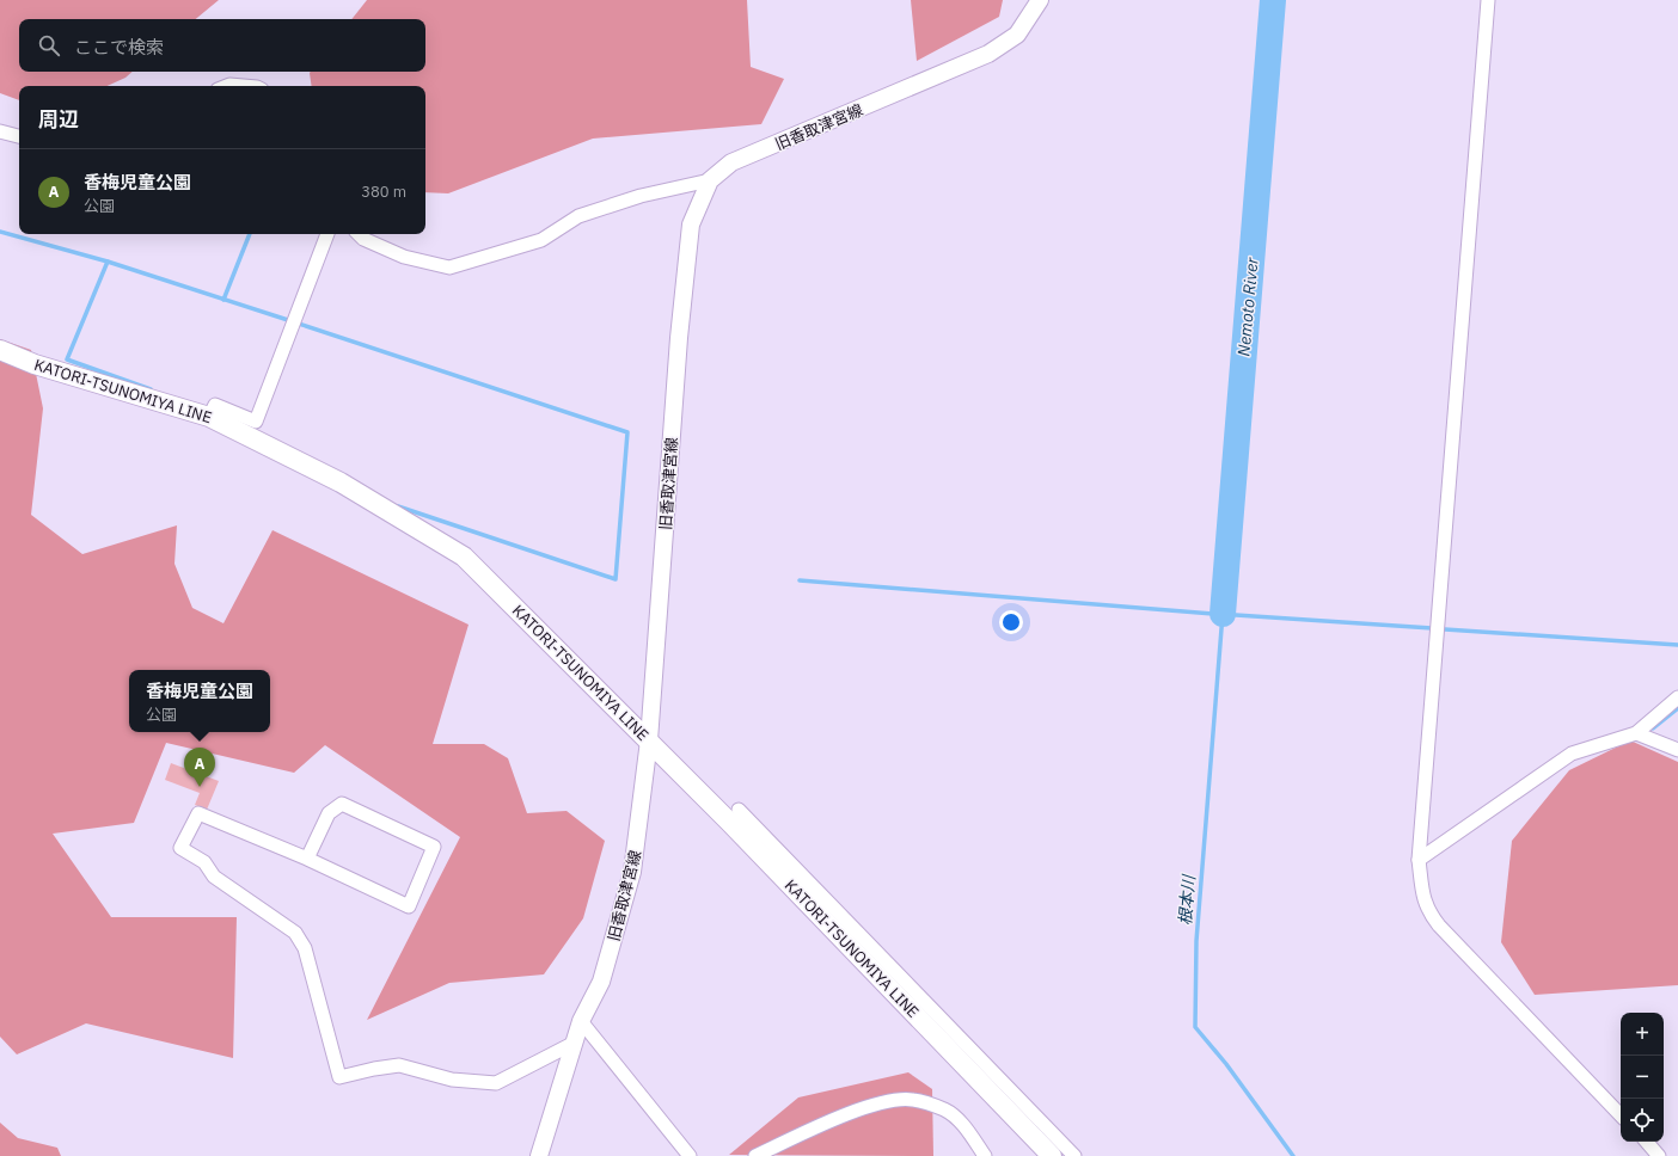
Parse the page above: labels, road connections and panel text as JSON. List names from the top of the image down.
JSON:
{
  "streets": {
    "main road": ["KATORI-TSUNOMIYA LINE"],
    "street": ["旧香取津宮線"]
  },
  "crossings": [
    ["旧香取津宮線", "KATORI-TSUNOMIYA LINE"]
  ],
  "water": ["Nemoto River", "根本川"],
  "page": {
    "search": "ここで検索",
    "heading": "周辺",
    "list": [
      {
        "mark": "A",
        "name": "香梅児童公園",
        "note": "公園",
        "value": "380 m"
      }
    ],
    "popup": ["香梅児童公園", "公園"],
    "pins": "A",
    "map_buttons": ["+", "−"]
  }
}
